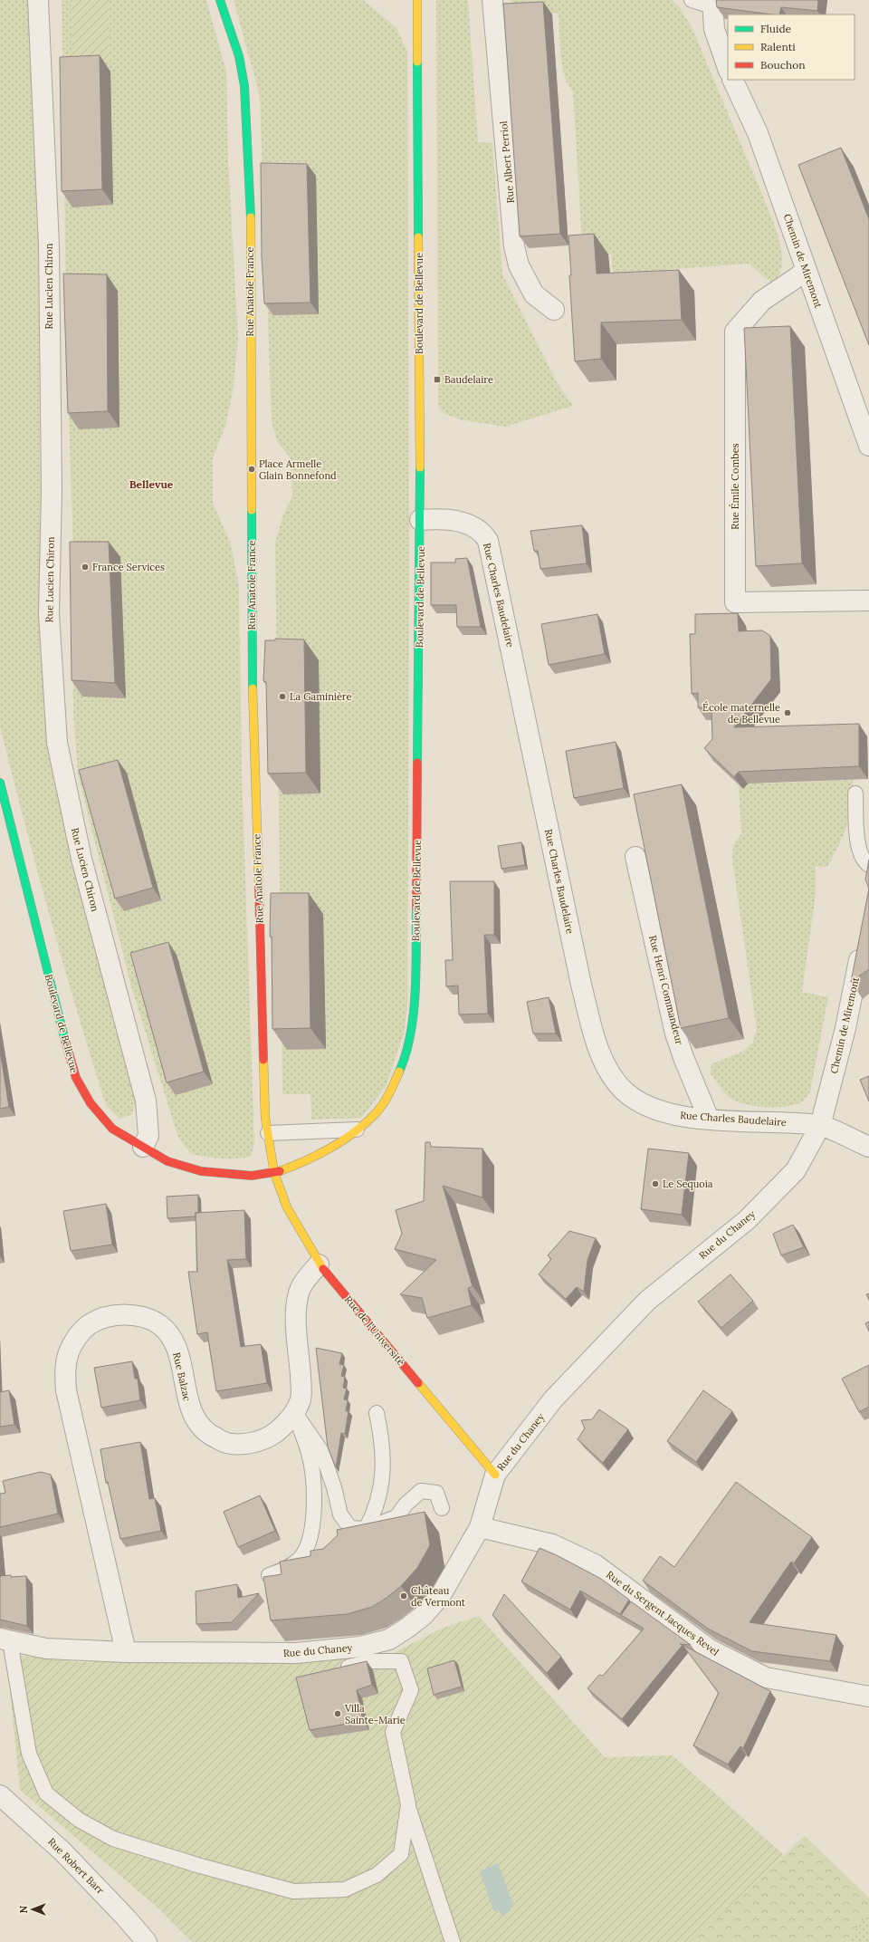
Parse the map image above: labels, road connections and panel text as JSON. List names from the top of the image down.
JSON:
{
  "streets": {
    "main road": ["Rue Anatole France", "Boulevard de Bellevue", "Rue de l'Université"],
    "street": [
      "Rue Albert Perriol",
      "Chemin de Miremont",
      "Rue Lucien Chiron",
      "Rue Émile Combes",
      "Rue Charles Baudelaire",
      "Rue Henri Commandeur",
      "Rue du Chaney",
      "Rue Balzac",
      "Rue du Sergent Jacques Revel",
      "Rue Robert Barr"
    ]
  },
  "crossings": [
    ["Chemin de Miremont", "Rue Émile Combes"],
    ["Chemin de Miremont", "Rue Charles Baudelaire"],
    ["Chemin de Miremont", "Rue du Chaney"],
    ["Rue Lucien Chiron", "Boulevard de Bellevue"],
    ["Rue Anatole France", "Boulevard de Bellevue"],
    ["Rue Anatole France", "Rue de l'Université"],
    ["Boulevard de Bellevue", "Rue Charles Baudelaire"],
    ["Boulevard de Bellevue", "Rue de l'Université"],
    ["Rue Charles Baudelaire", "Rue Henri Commandeur"],
    ["Rue Charles Baudelaire", "Rue du Chaney"],
    ["Rue du Chaney", "Rue de l'Université"],
    ["Rue du Chaney", "Rue Balzac"],
    ["Rue du Chaney", "Rue du Sergent Jacques Revel"],
    ["Rue de l'Université", "Rue Balzac"]
  ],
  "districts": ["Bellevue"],
  "places": {
    "transit": ["Baudelaire"],
    "other": [
      "Place Armelle Glain Bonnefond",
      "France Services",
      "La Gaminière",
      "École maternelle de Bellevue",
      "Le Sequoia",
      "Château de Vermont",
      "Villa Sainte-Marie"
    ]
  },
  "legend": ["Fluide", "Ralenti", "Bouchon"],
  "north": "left"
}
